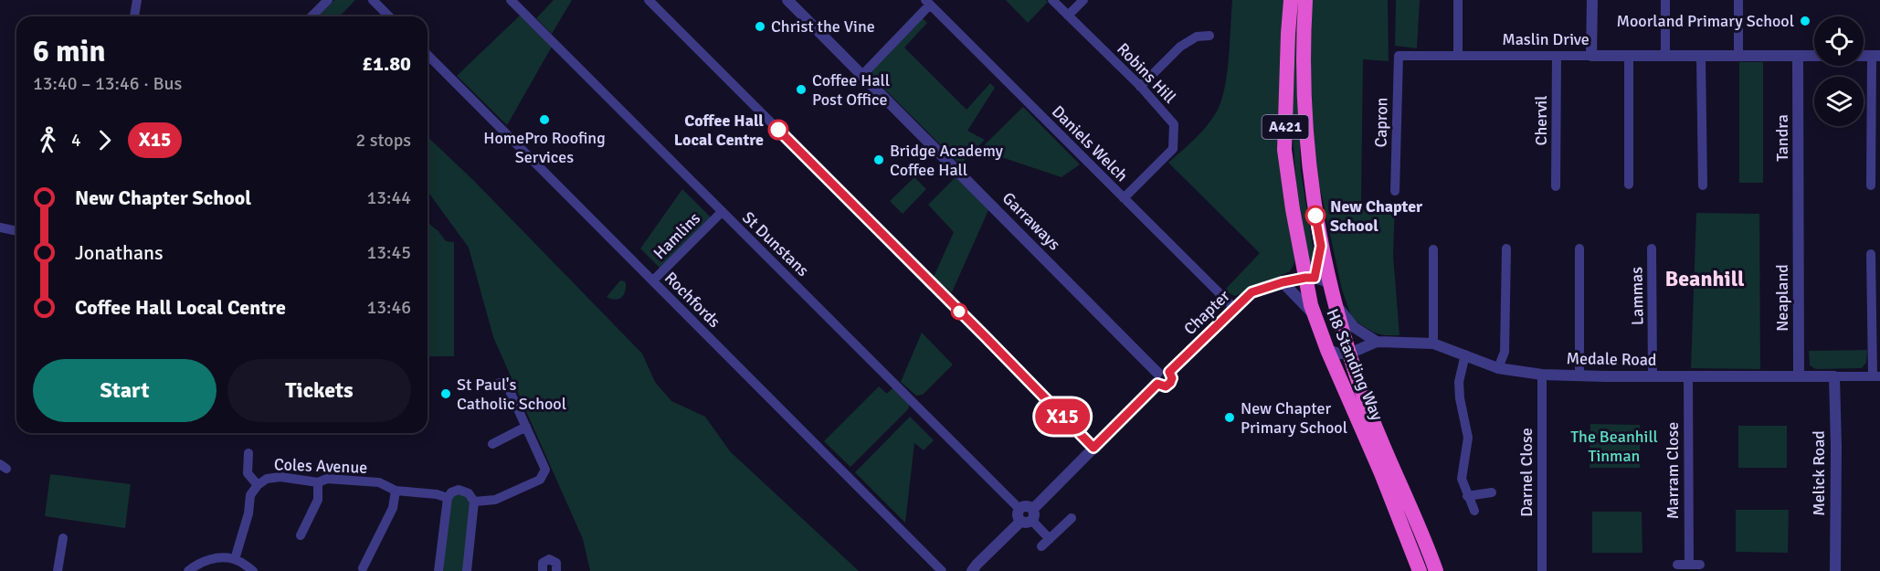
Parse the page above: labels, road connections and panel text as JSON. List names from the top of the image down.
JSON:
{
  "streets": {
    "highway": ["A421", "H8 Standing Way"],
    "street": [
      "Maslin Drive",
      "Robins Hill",
      "Chervil",
      "Capron",
      "Tandra",
      "Daniels Welch",
      "Garraways",
      "Hamlins",
      "St Dunstans",
      "Lammas",
      "Neapland",
      "Rochfords",
      "Chapter",
      "Medale Road",
      "Coles Avenue",
      "Marram Close",
      "Darnel Close",
      "Melick Road"
    ]
  },
  "crossings": [
    ["Maslin Drive", "Chervil"],
    ["Maslin Drive", "Capron"],
    ["Maslin Drive", "Tandra"],
    ["Robins Hill", "Daniels Welch"],
    ["Tandra", "Neapland"],
    ["Daniels Welch", "Chapter"],
    ["Garraways", "Chapter"],
    ["Hamlins", "St Dunstans"],
    ["Hamlins", "Rochfords"],
    ["St Dunstans", "Chapter"],
    ["Lammas", "Medale Road"],
    ["Neapland", "Medale Road"],
    ["Chapter", "H8 Standing Way"],
    ["Medale Road", "H8 Standing Way"],
    ["Medale Road", "Marram Close"],
    ["Medale Road", "Darnel Close"],
    ["Medale Road", "Melick Road"]
  ],
  "districts": ["Beanhill"],
  "parks": ["The Beanhill Tinman"],
  "places": [
    "Moorland Primary School",
    "Christ the Vine",
    "Coffee Hall Post Office",
    "HomePro Roofing Services",
    "Coffee Hall Local Centre",
    "Bridge Academy Coffee Hall",
    "New Chapter School",
    "St Paul's Catholic School",
    "New Chapter Primary School"
  ],
  "lines": ["bus line X15"],
  "page": {
    "on_map": "X15",
    "heading": ["6 min", "13:40 – 13:46 · Bus", "£1.80"],
    "legs": ["4", "X15", "2 stops"],
    "list": [
      {
        "name": "New Chapter School",
        "value": "13:44"
      },
      {
        "name": "Jonathans",
        "value": "13:45"
      },
      {
        "name": "Coffee Hall Local Centre",
        "value": "13:46"
      }
    ],
    "buttons": ["Start", "Tickets"]
  }
}
